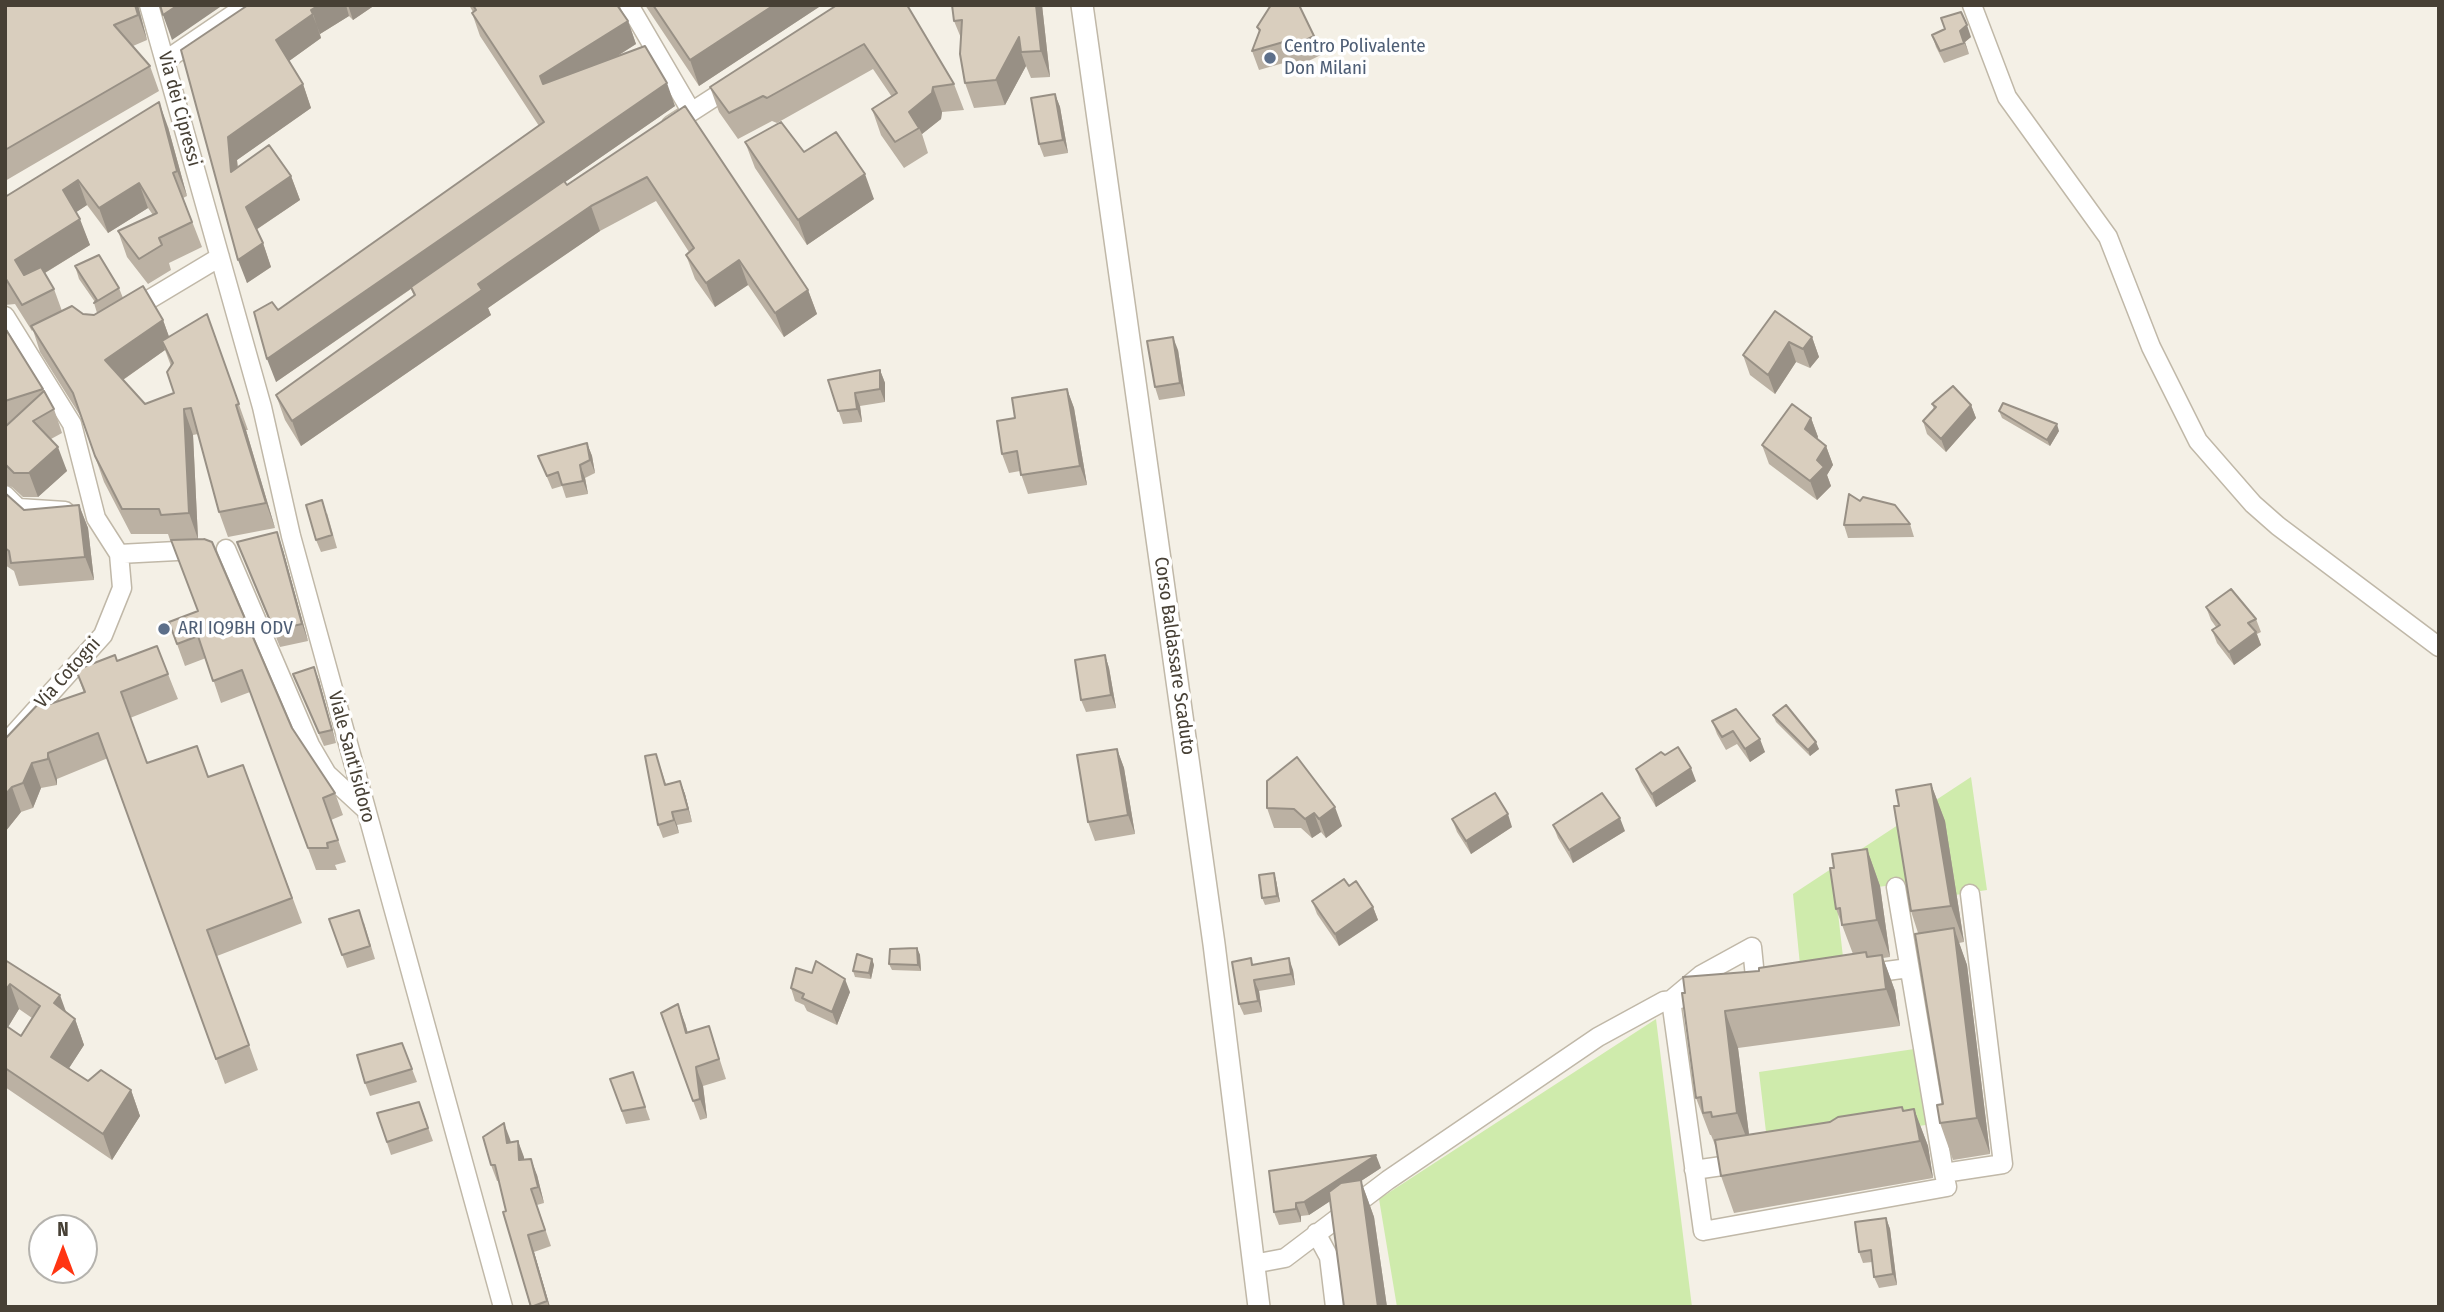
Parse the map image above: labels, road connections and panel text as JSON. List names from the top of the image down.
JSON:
{
  "streets": {
    "street": [
      "Via dei Cipressi",
      "Corso Baldassare Scaduto",
      "Via Cotogni",
      "Viale Sant'Isidoro"
    ]
  },
  "crossings": [
    ["Via dei Cipressi", "Viale Sant'Isidoro"]
  ],
  "places": ["Centro Polivalente Don Milani", "ARI IQ9BH ODV"],
  "north": "top"
}
